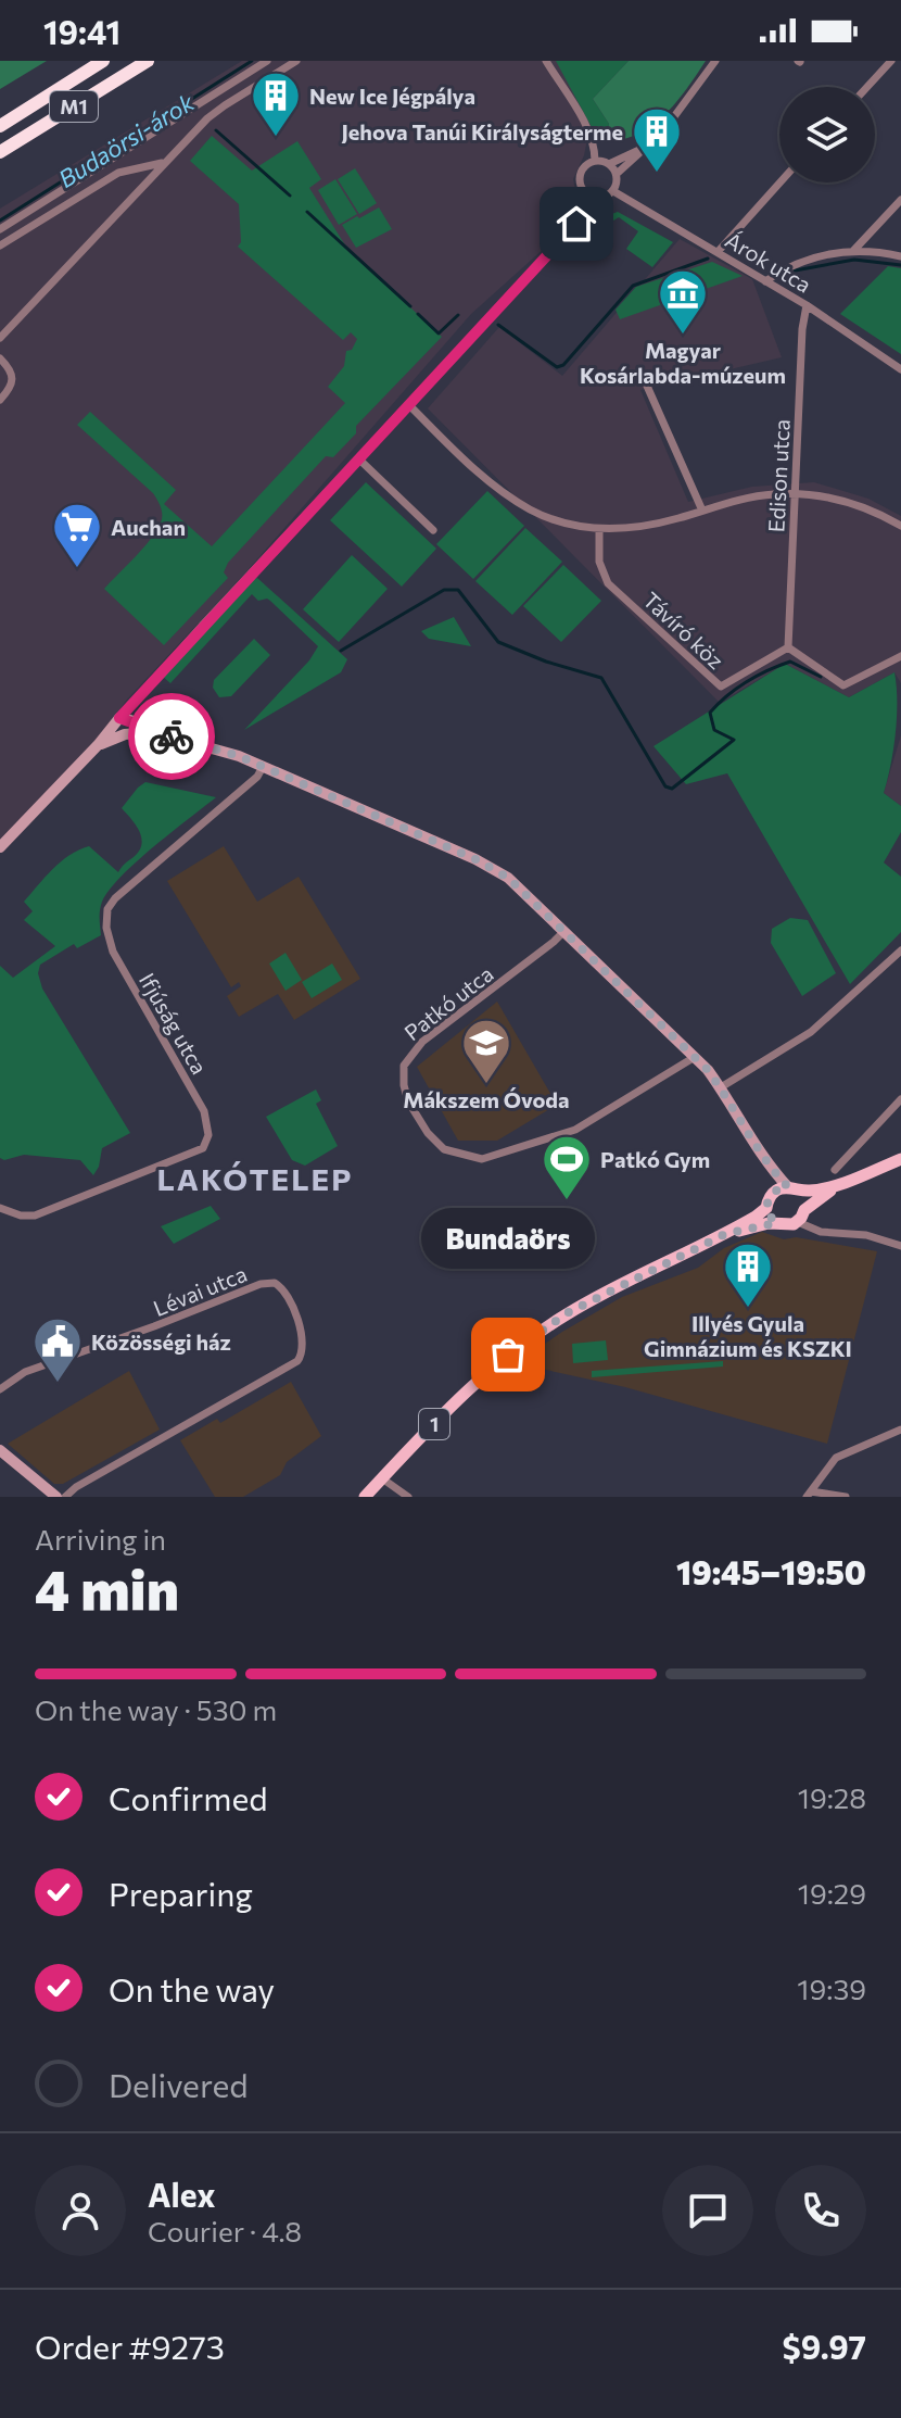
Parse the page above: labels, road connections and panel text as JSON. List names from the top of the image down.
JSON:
{
  "streets": {
    "highway": ["M1"],
    "main road": ["1"],
    "street": [
      "Árok utca",
      "Edison utca",
      "Távíró köz",
      "Patkó utca",
      "Ifjúság utca",
      "Lévai utca"
    ]
  },
  "crossings": [
    ["Árok utca", "Edison utca"],
    ["Edison utca", "Távíró köz"]
  ],
  "districts": ["LAKÓTELEP"],
  "water": ["Budaörsi-árok"],
  "places": {
    "building": ["New Ice Jégpálya", "Jehova Tanúi Királyságterme", "Illyés Gyula Gimnázium és KSZKI"],
    "museum": ["Magyar Kosárlabda-múzeum"],
    "supermarket": ["Auchan"],
    "school or university": ["Mákszem Óvoda"],
    "sports": ["Patkó Gym"],
    "other": ["Bundaörs"],
    "public building": ["Közösségi ház"]
  },
  "page": {
    "status": "19:41",
    "bubble": "Bundaörs",
    "heading": ["4 min", "Arriving in", "19:45–19:50"],
    "panel": [
      "Alex",
      "Courier · 4.8",
      "Order #9273",
      "$9.97"
    ],
    "bar": "On the way · 530 m",
    "list": [
      ["Confirmed", "19:28"],
      ["Preparing", "19:29"],
      ["On the way", "19:39"],
      "Delivered"
    ]
  }
}
